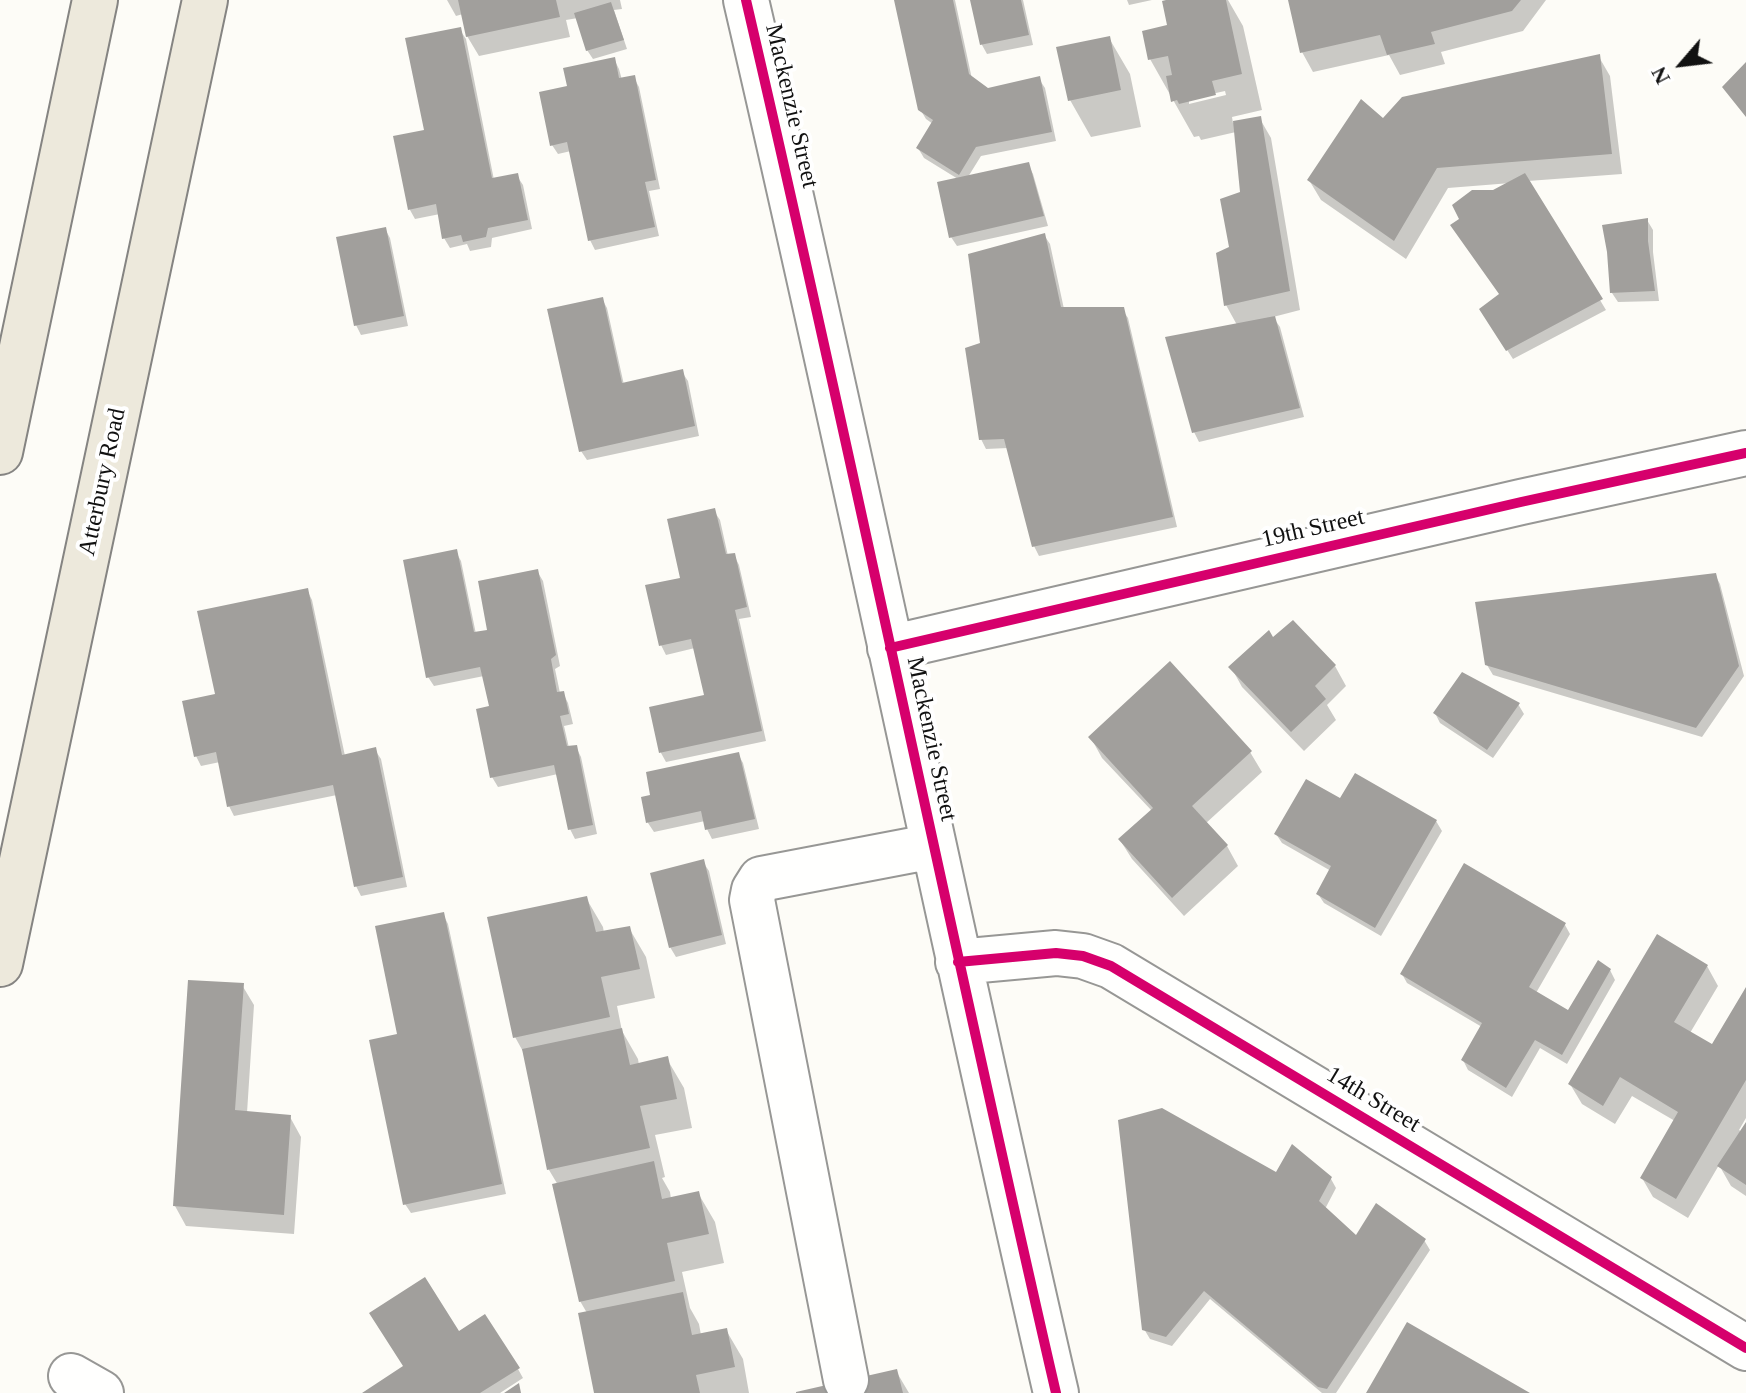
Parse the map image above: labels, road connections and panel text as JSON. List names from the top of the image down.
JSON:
{
  "streets": {
    "main road": ["Atterbury Road"],
    "street": ["Mackenzie Street", "19th Street", "14th Street"]
  },
  "crossings": [
    ["Mackenzie Street", "19th Street"],
    ["Mackenzie Street", "14th Street"]
  ],
  "north": "bottom left"
}
